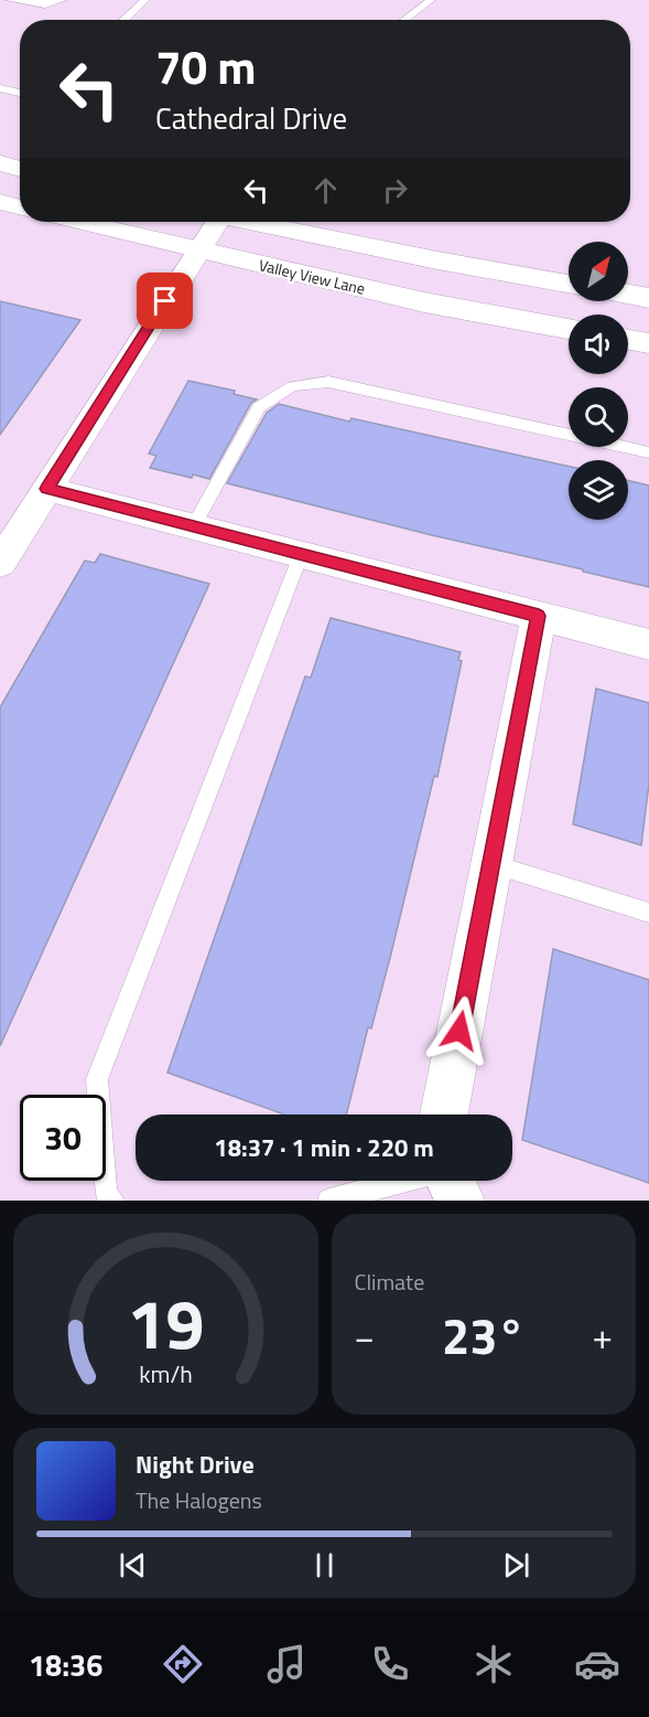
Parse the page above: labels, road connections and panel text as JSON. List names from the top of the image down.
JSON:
{
  "streets": {
    "main road": ["Valley View Lane"]
  },
  "north": "top right",
  "page": {
    "turn": ["70 m", "Cathedral Drive"],
    "limit": "30",
    "trip": "18:37 · 1 min · 220 m",
    "tile": "Climate",
    "heat": ["−", "23°", "+"],
    "song": ["Night Drive", "The Halogens"],
    "tabs": "18:36",
    "gauge": ["19", "km/h"]
  }
}
